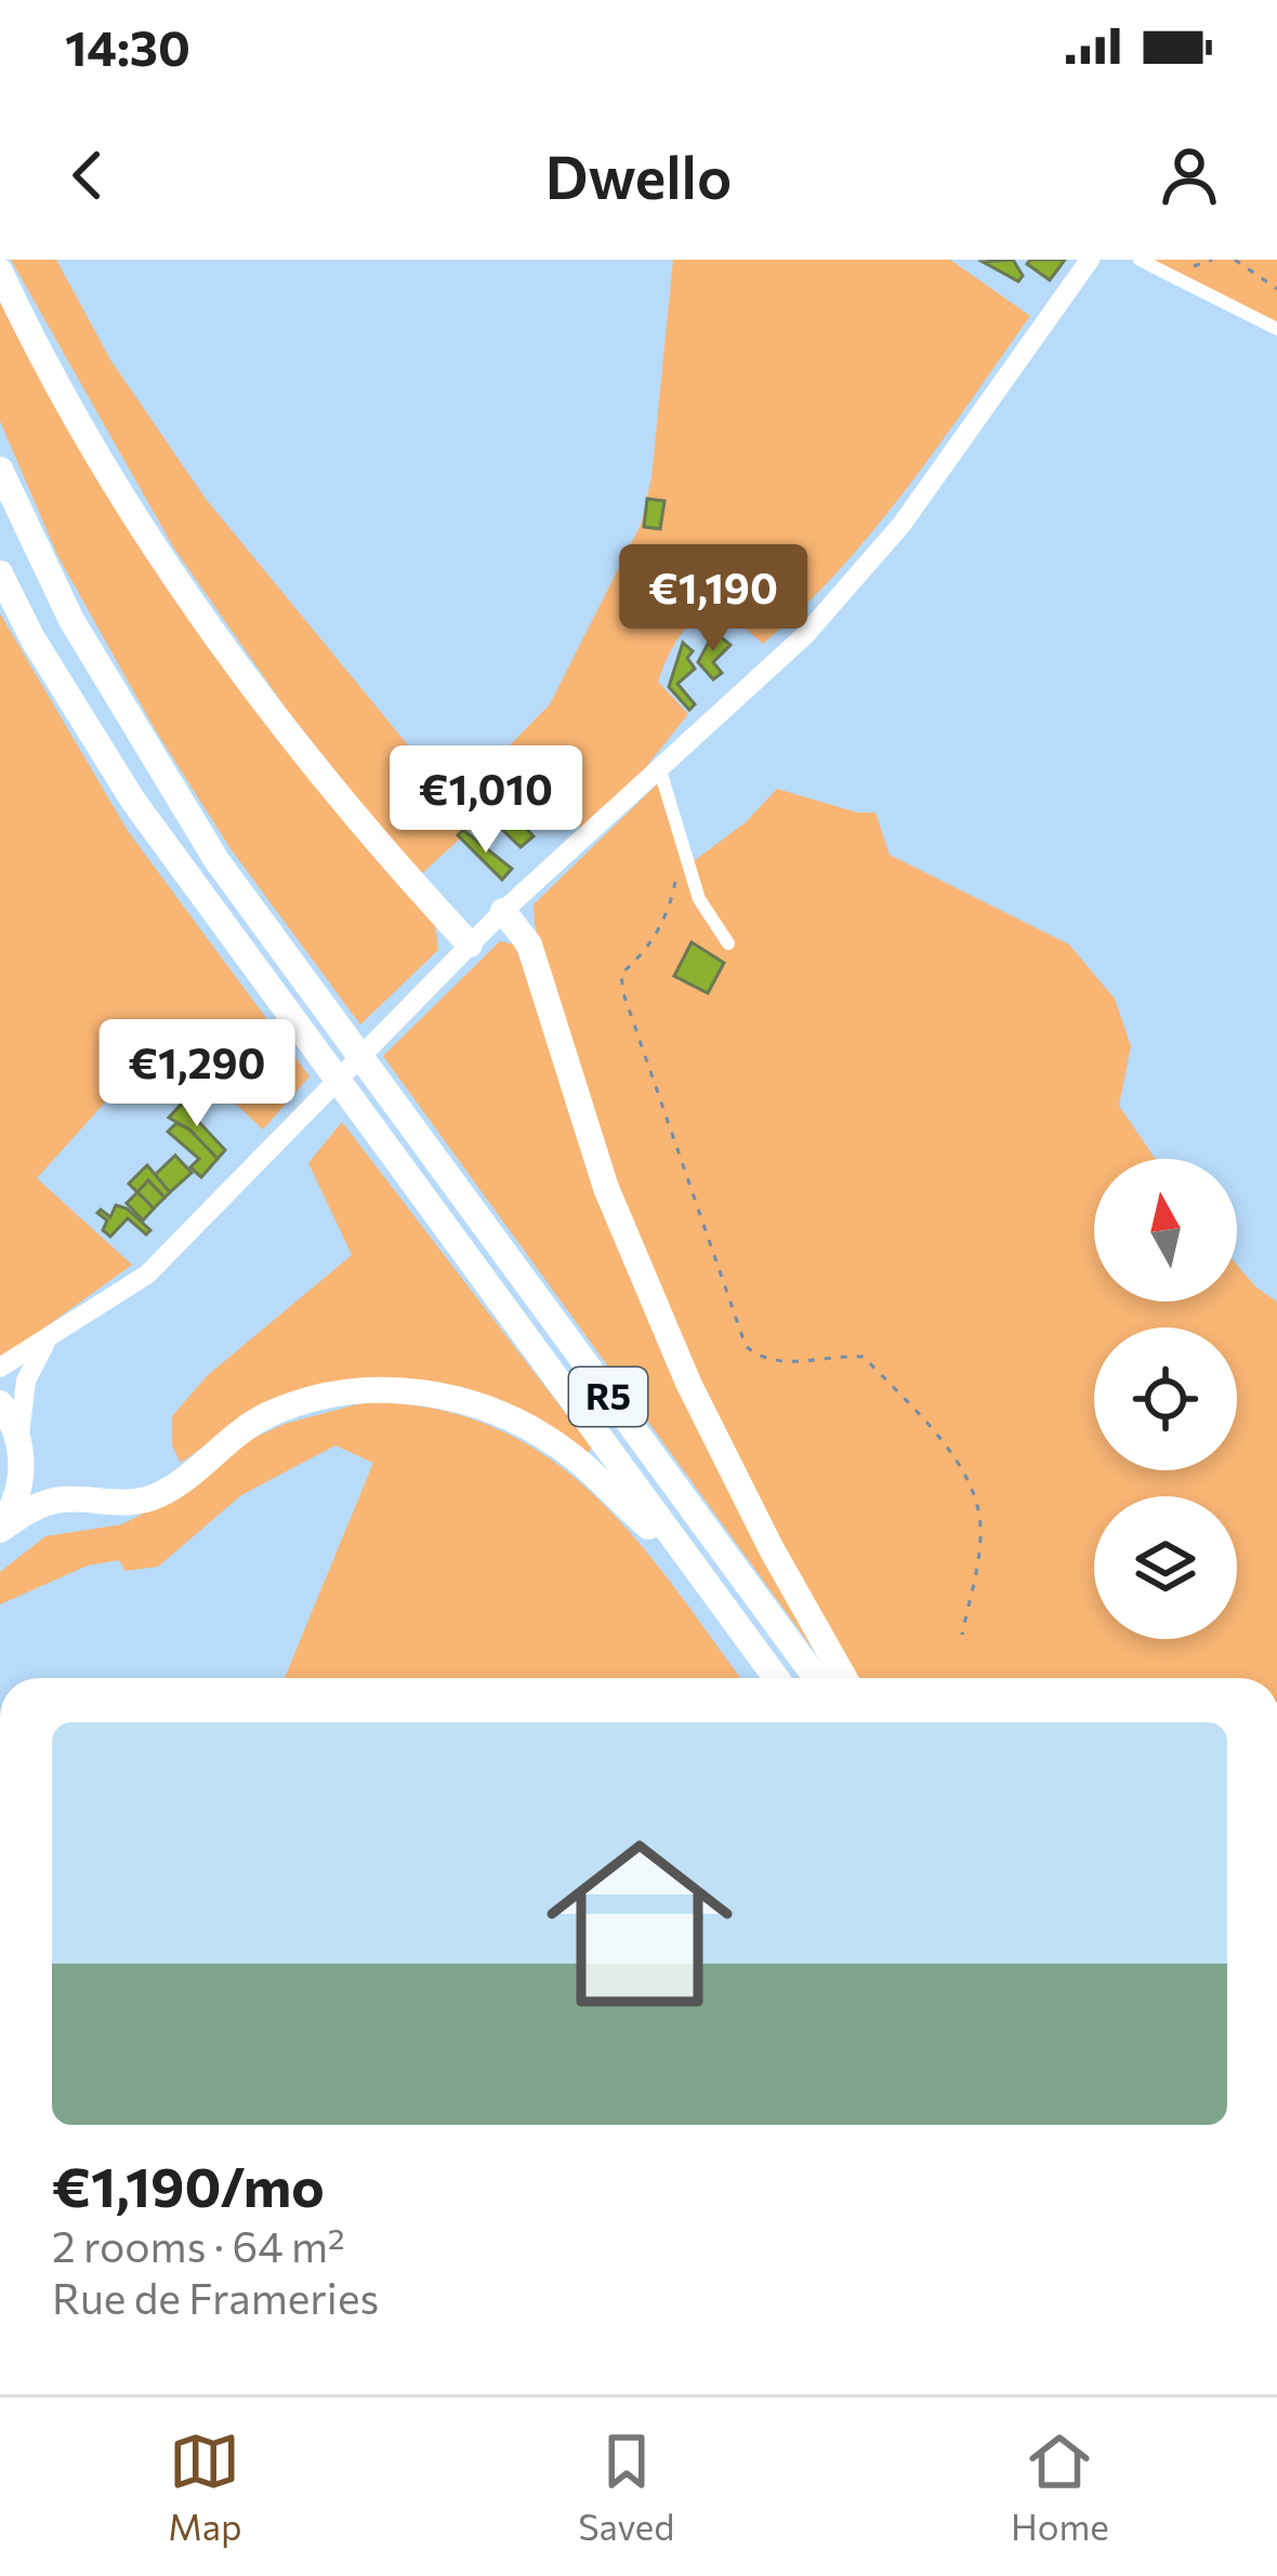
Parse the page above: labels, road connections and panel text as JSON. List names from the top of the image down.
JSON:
{
  "streets": {
    "highway": ["R5"]
  },
  "north": "top",
  "page": {
    "status": "14:30",
    "header": "Dwello",
    "price": ["€1,190", "€1,010", "€1,290"],
    "list": [
      {
        "name": "€1,190/mo",
        "note": "2 rooms · 64 m² · Rue de Frameries"
      }
    ],
    "tabs": ["Map", "Saved", "Home"]
  }
}
